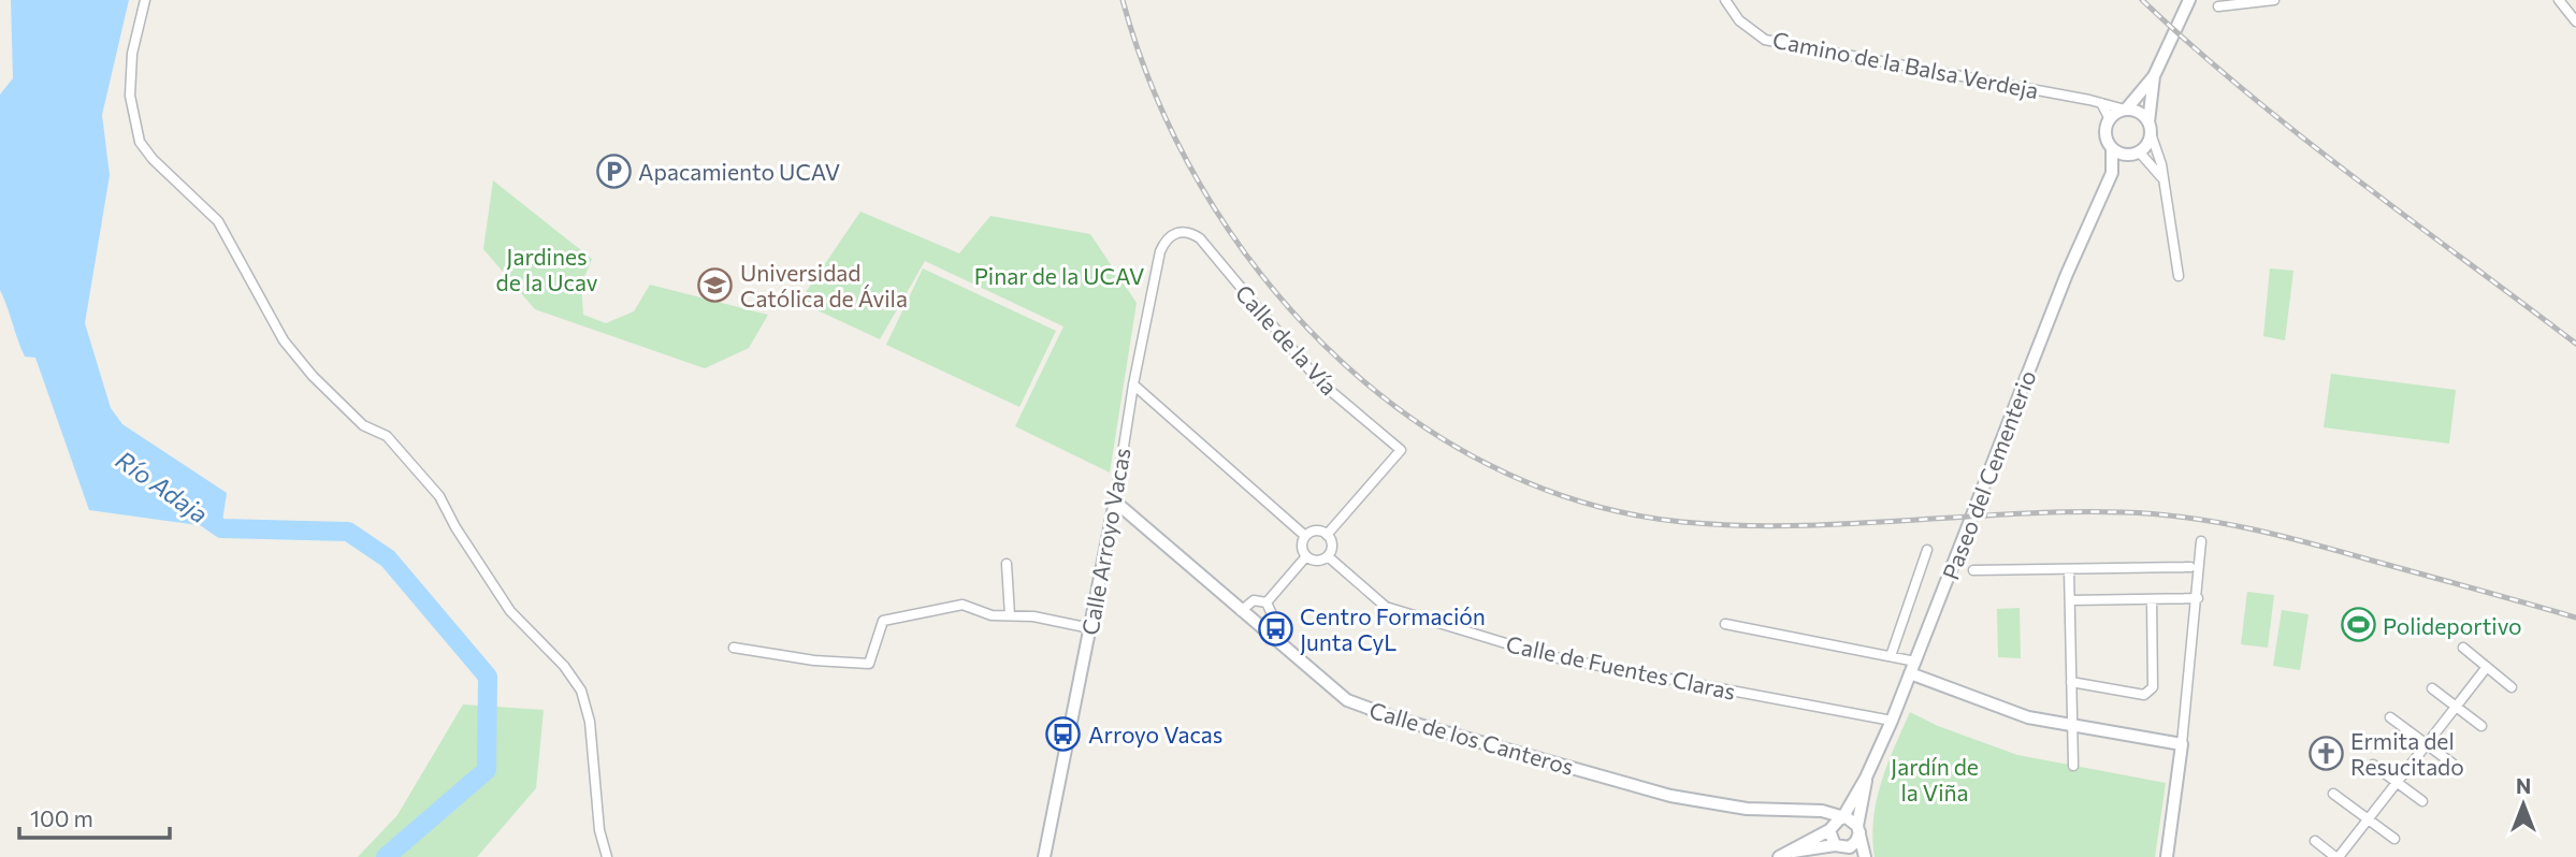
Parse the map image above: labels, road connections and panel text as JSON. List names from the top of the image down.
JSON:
{
  "streets": {
    "street": [
      "Camino de la Balsa Verdeja",
      "Calle de la Vía",
      "Paseo del Cementerio",
      "Calle Arroyo Vacas",
      "Calle de Fuentes Claras",
      "Calle de los Canteros"
    ]
  },
  "crossings": [
    ["Camino de la Balsa Verdeja", "Paseo del Cementerio"],
    ["Calle de la Vía", "Calle Arroyo Vacas"],
    ["Calle de la Vía", "Calle de Fuentes Claras"],
    ["Paseo del Cementerio", "Calle de Fuentes Claras"],
    ["Paseo del Cementerio", "Calle de los Canteros"],
    ["Calle Arroyo Vacas", "Calle de los Canteros"]
  ],
  "water": ["Río Adaja"],
  "parks": ["Jardines de la Ucav", "Pinar de la UCAV", "Jardín de la Viña"],
  "places": {
    "parking": ["Apacamiento UCAV"],
    "school or university": ["Universidad Católica de Ávila"],
    "sports": ["Polideportivo"],
    "bus stop": ["Centro Formación Junta CyL", "Arroyo Vacas"],
    "church": ["Ermita del Resucitado"]
  },
  "scale_bar": "100 m",
  "north": "top"
}
